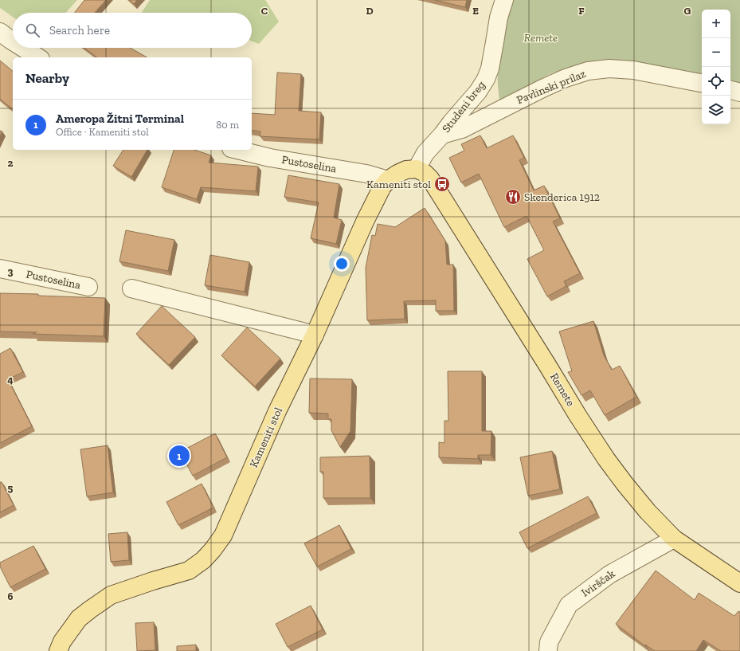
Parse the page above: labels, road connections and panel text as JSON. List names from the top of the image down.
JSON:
{
  "streets": {
    "main road": ["Remete", "Kameniti stol"],
    "street": [
      "Pavlinski prilaz",
      "Studeni breg",
      "Pustoselina",
      "Ivirščak"
    ]
  },
  "crossings": [
    ["Pavlinski prilaz", "Studeni breg"],
    ["Studeni breg", "Remete"],
    ["Studeni breg", "Kameniti stol"],
    ["Pustoselina", "Kameniti stol"],
    ["Remete", "Kameniti stol"],
    ["Remete", "Ivirščak"]
  ],
  "parks": ["Remete"],
  "places": {
    "bus stop": ["Kameniti stol"],
    "restaurant": ["Skenderica 1912"]
  },
  "page": {
    "map_buttons": ["+", "−"],
    "search": "Search here",
    "heading": "Nearby",
    "list": [
      {
        "mark": "1",
        "name": "Ameropa Žitni Terminal",
        "note": "Office · Kameniti stol",
        "value": "80 m"
      }
    ],
    "pins": "1"
  },
  "grid": {
    "columns": [
      "C",
      "D",
      "E",
      "F",
      "G"
    ],
    "rows": [
      "2",
      "3",
      "4",
      "5",
      "6"
    ]
  }
}
